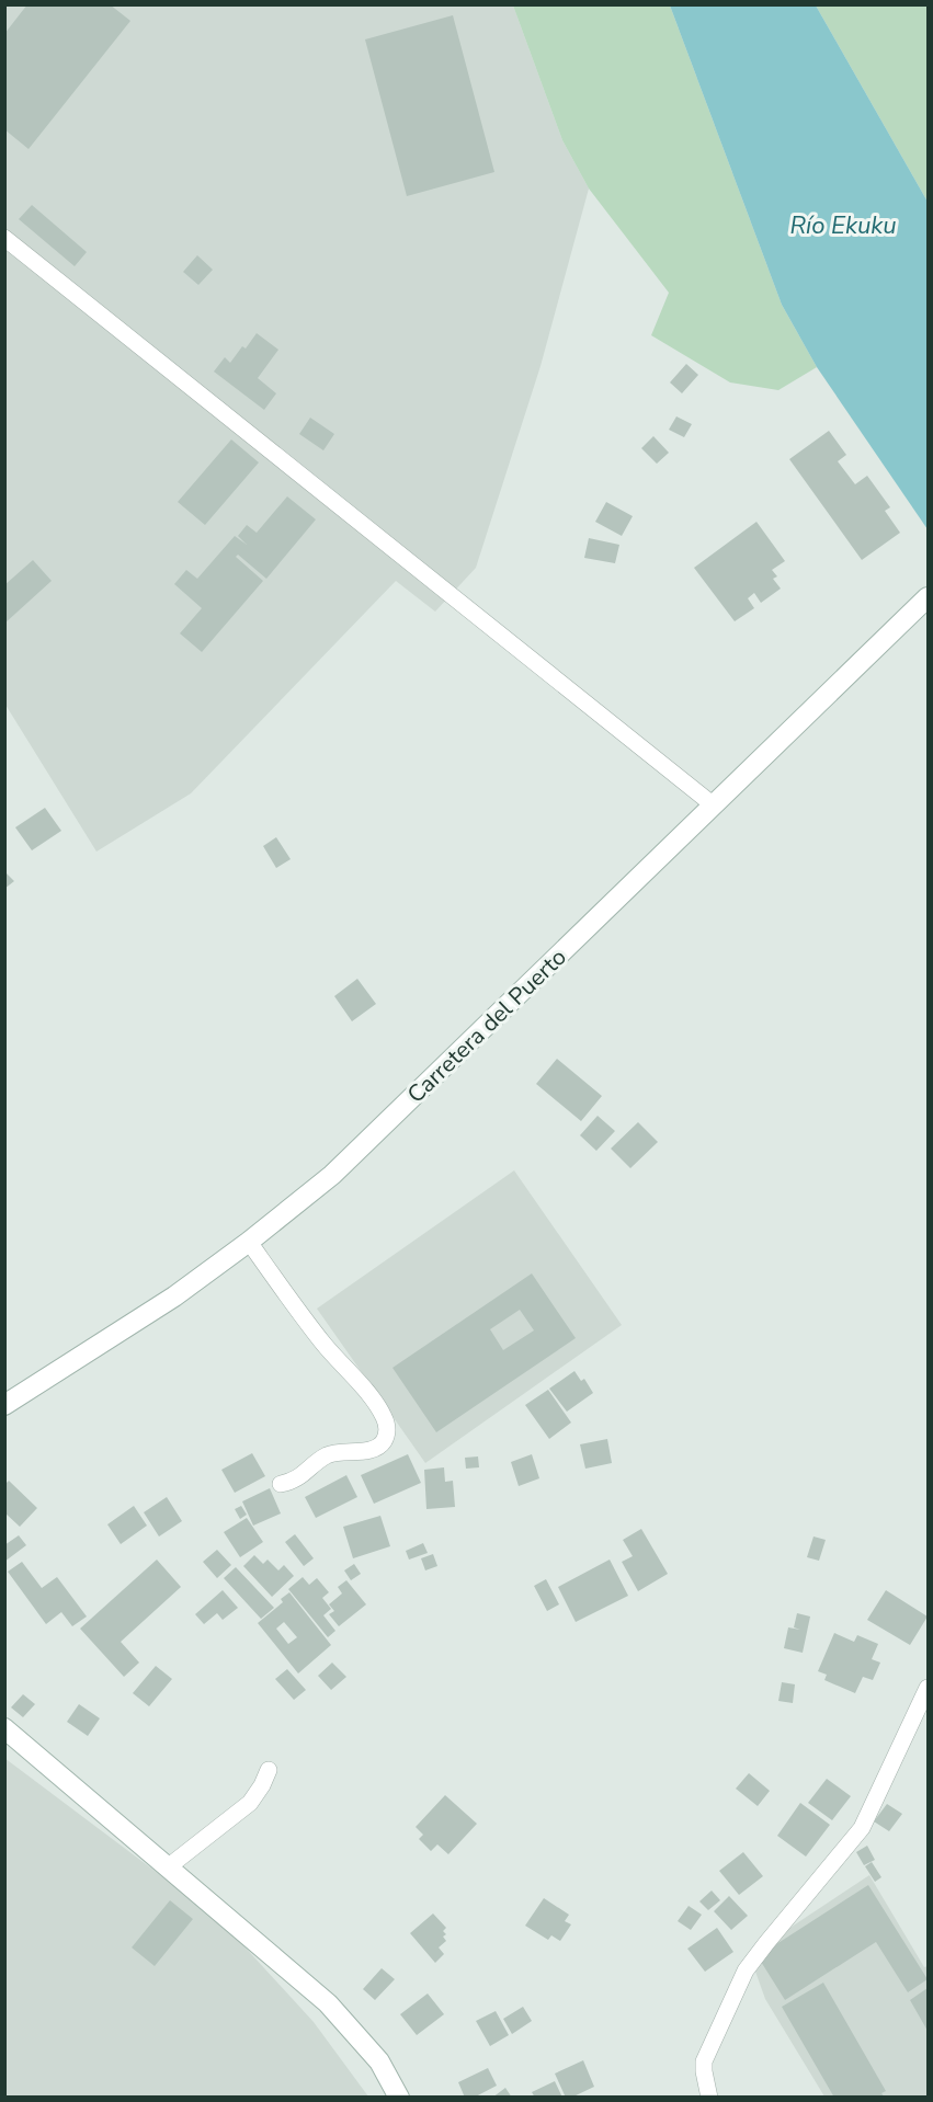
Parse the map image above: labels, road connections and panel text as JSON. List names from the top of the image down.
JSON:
{
  "streets": {
    "main road": ["Carretera del Puerto"]
  },
  "water": ["Río Ekuku"]
}
